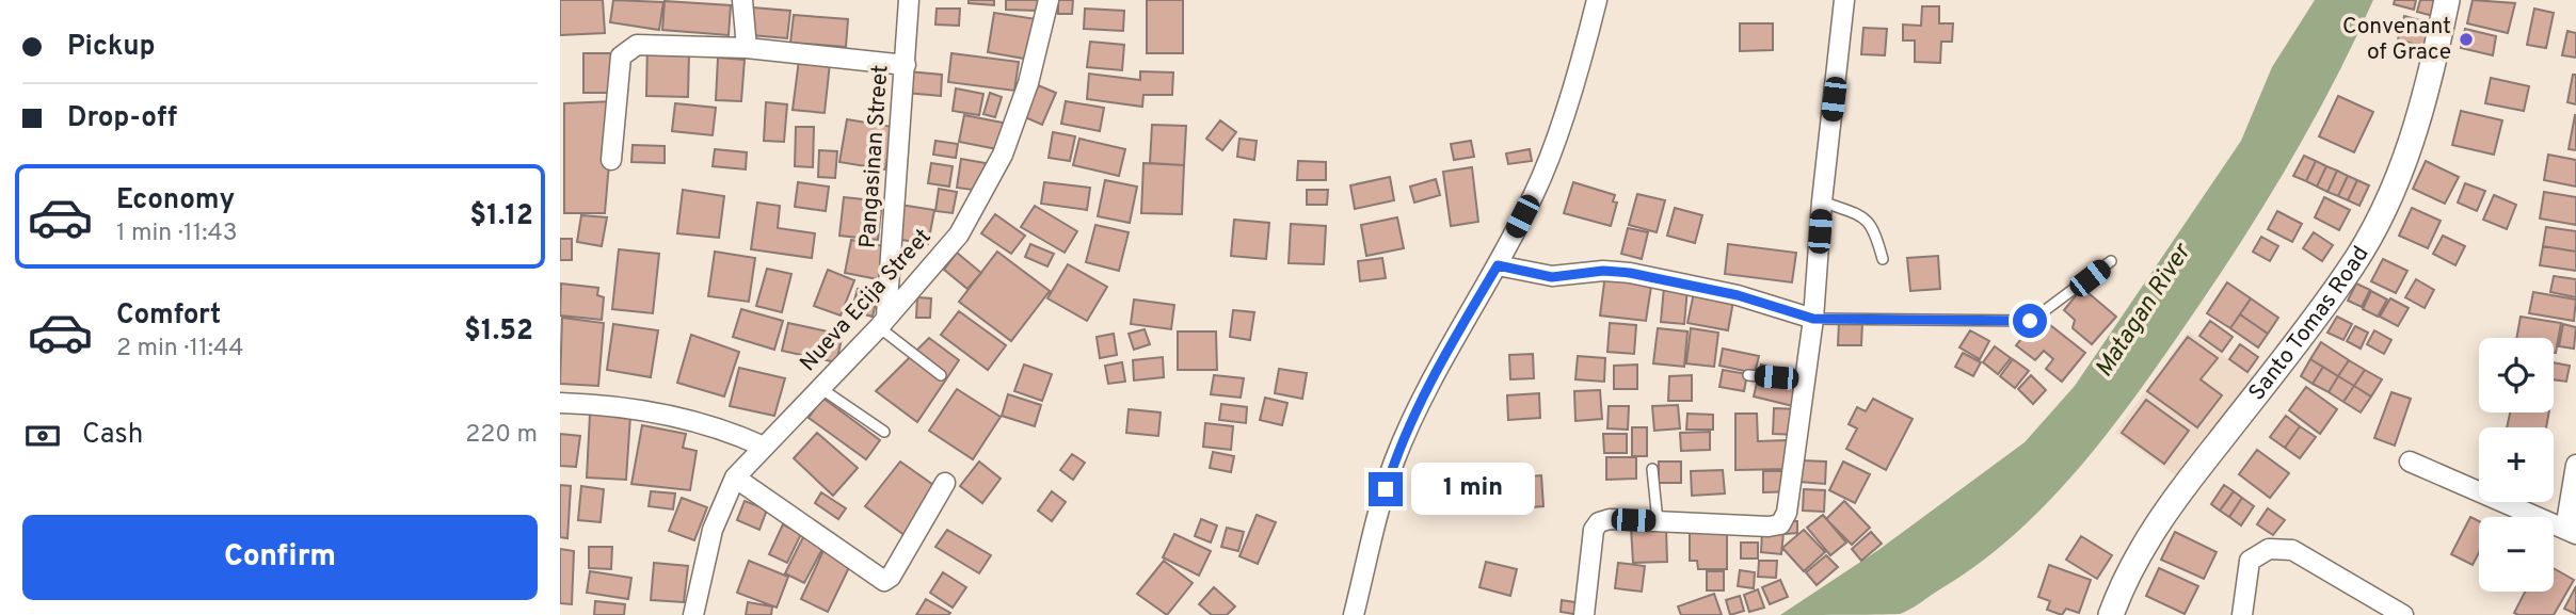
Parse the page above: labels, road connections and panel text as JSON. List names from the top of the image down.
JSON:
{
  "streets": {
    "street": ["Pangasinan Street", "Nueva Ecija Street", "Santo Tomas Road"]
  },
  "crossings": [
    ["Pangasinan Street", "Nueva Ecija Street"]
  ],
  "water": ["Matagan River"],
  "places": ["Convenant of Grace"],
  "page": {
    "banner": ["Pickup", "Drop-off"],
    "list": [
      {
        "name": "Economy",
        "note": "1 min · 11:43",
        "value": "$1.12"
      },
      {
        "name": "Comfort",
        "note": "2 min · 11:44",
        "value": "$1.52"
      }
    ],
    "map_buttons": ["+", "−"],
    "pay": ["Cash", "220 m"],
    "bubble": "1 min",
    "buttons": "Confirm"
  }
}
